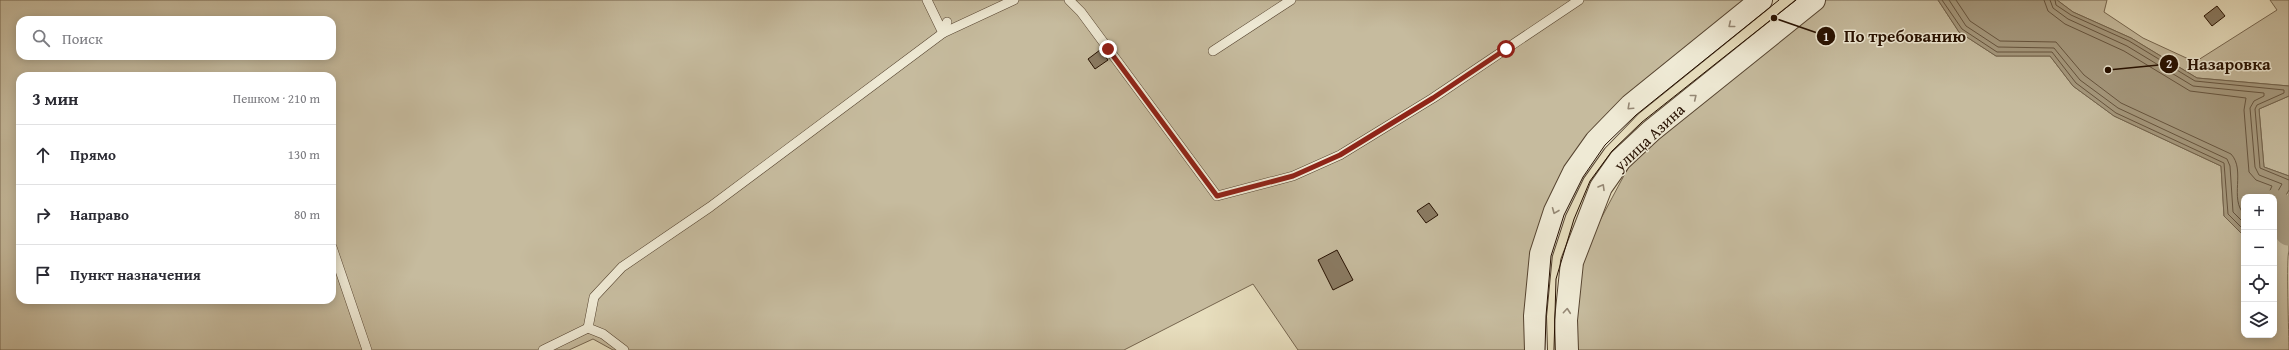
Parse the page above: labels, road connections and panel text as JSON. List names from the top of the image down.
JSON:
{
  "streets": {
    "street": ["улица Азина"]
  },
  "places": ["По требованию", "Назаровка"],
  "page": {
    "search": "Поиск",
    "heading": ["3 мин", "Пешком · 210 m"],
    "list": [
      ["Прямо", "130 m"],
      ["Направо", "80 m"],
      "Пункт назначения"
    ],
    "map_buttons": ["+", "−"]
  }
}
